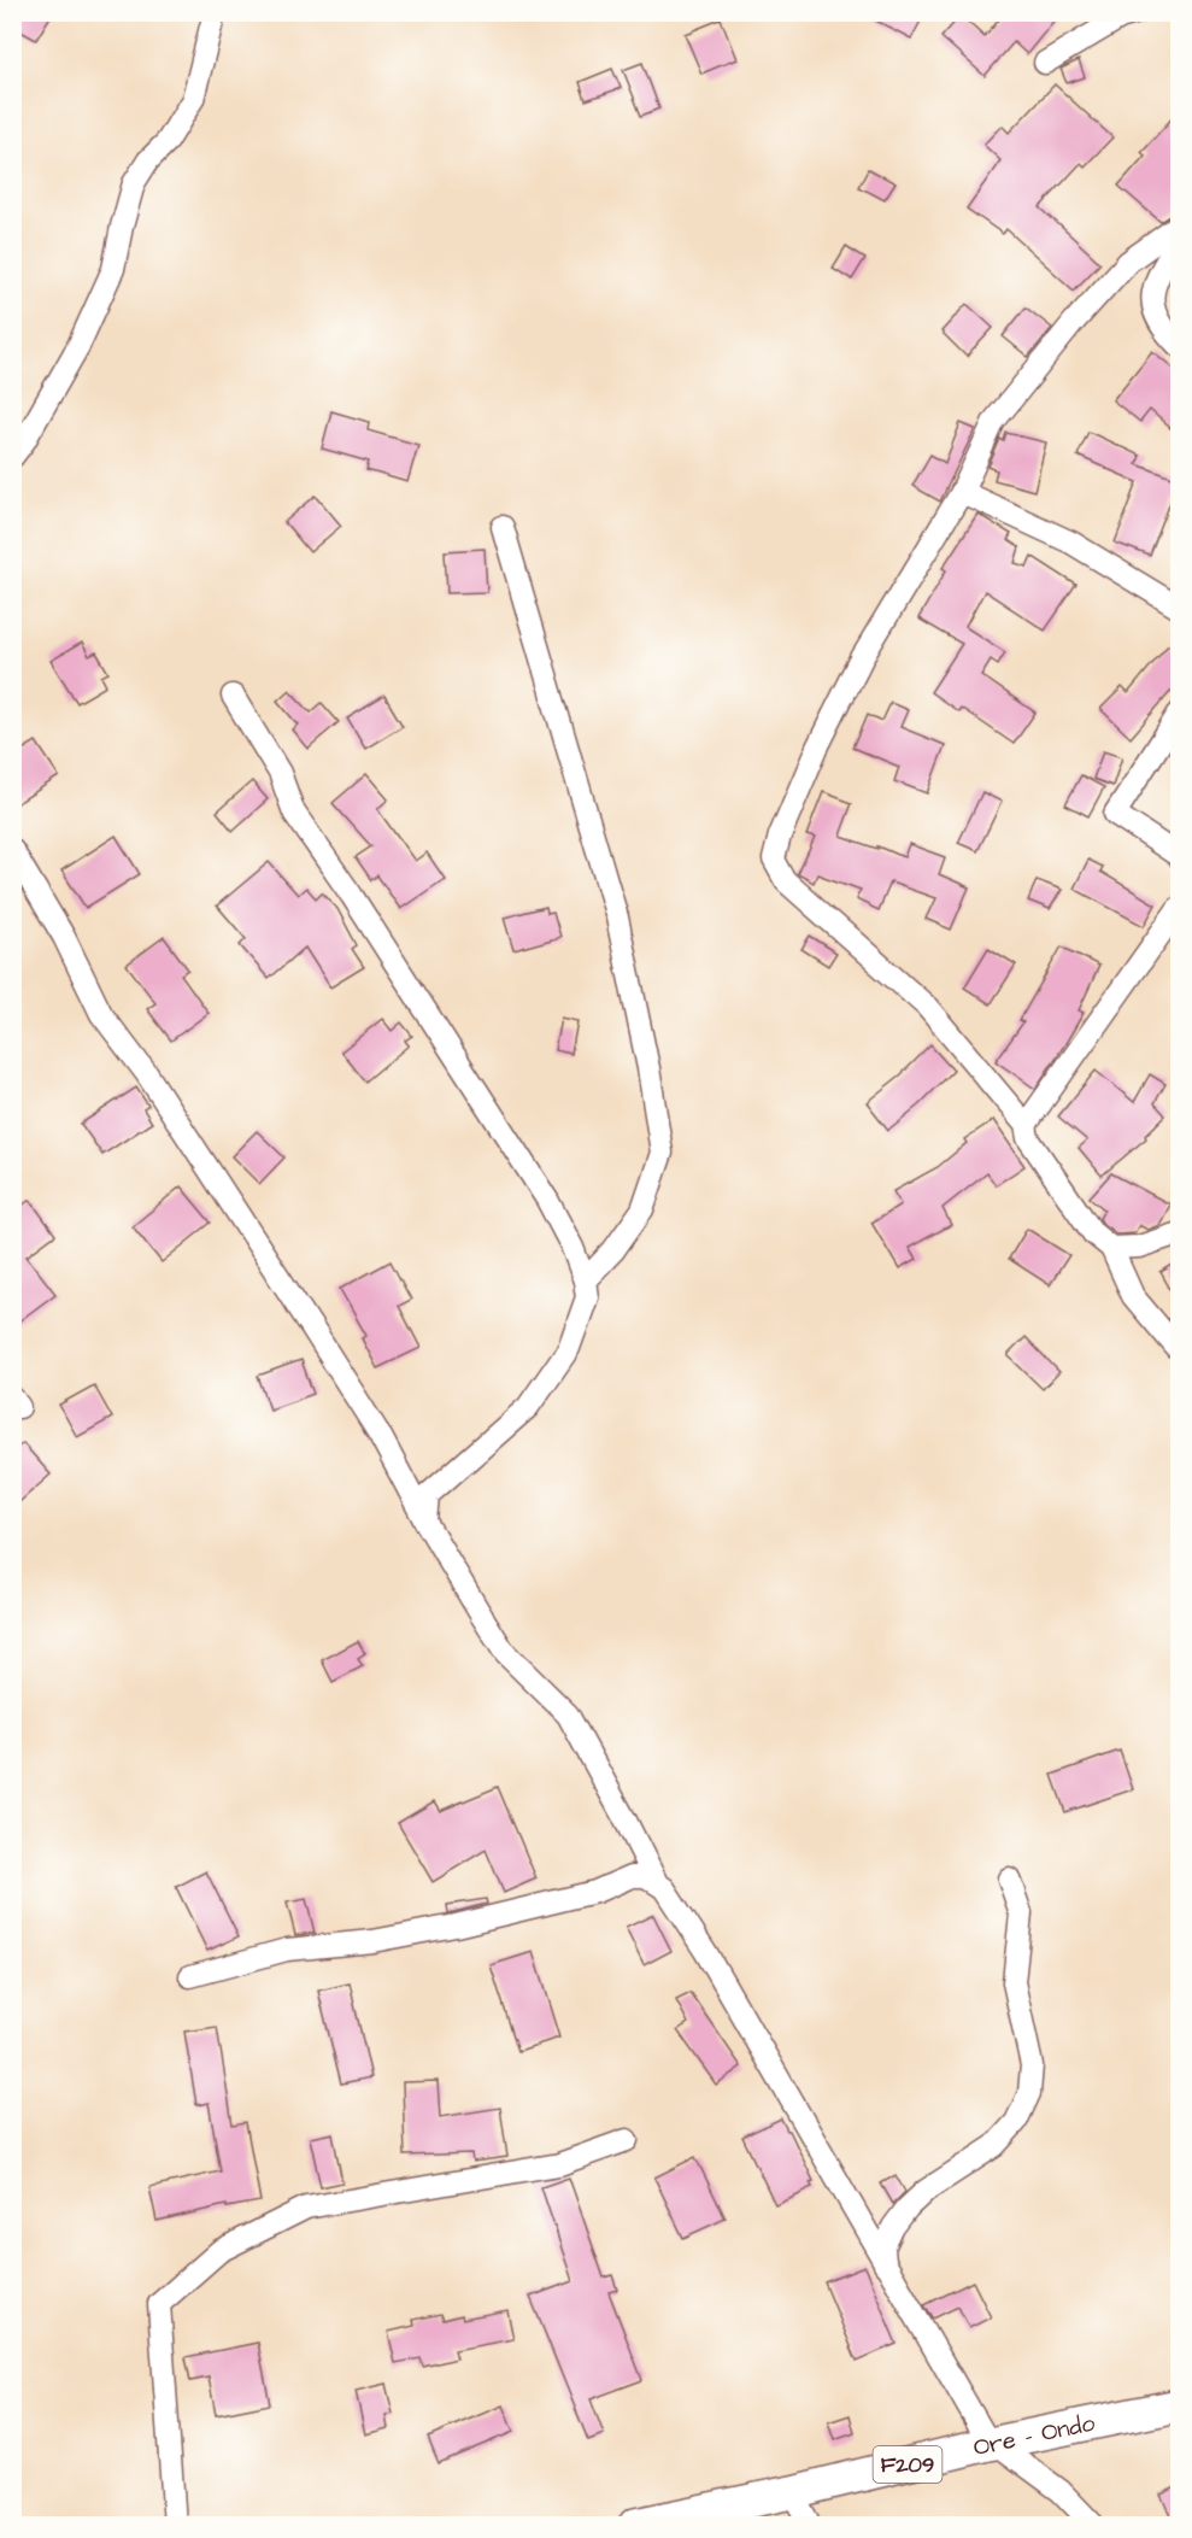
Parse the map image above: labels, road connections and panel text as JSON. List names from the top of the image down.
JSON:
{
  "streets": {
    "main road": ["Ore - Ondo", "F209"]
  }
}
